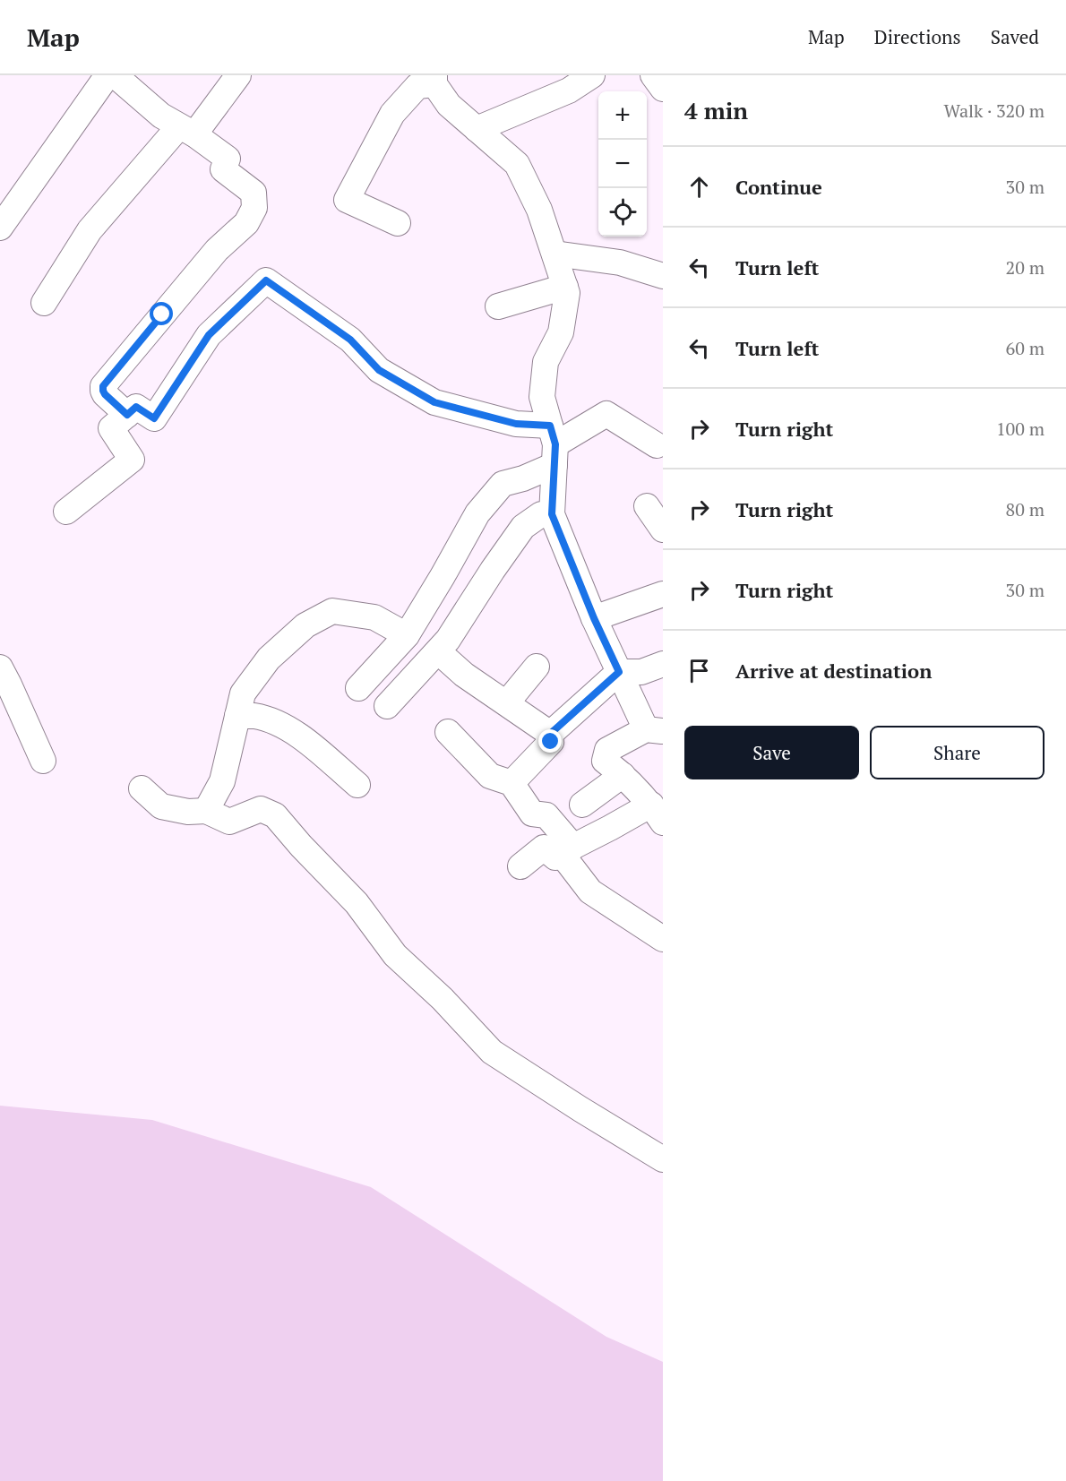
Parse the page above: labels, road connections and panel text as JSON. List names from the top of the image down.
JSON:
{
  "page": {
    "header": "Map",
    "nav": ["Map", "Directions", "Saved"],
    "heading": ["4 min", "Walk · 320 m"],
    "map_buttons": ["+", "−"],
    "list": [
      ["Continue", "30 m"],
      ["Turn left", "20 m"],
      ["Turn left", "60 m"],
      ["Turn right", "100 m"],
      ["Turn right", "80 m"],
      ["Turn right", "30 m"],
      "Arrive at destination"
    ],
    "buttons": ["Save", "Share"]
  }
}
